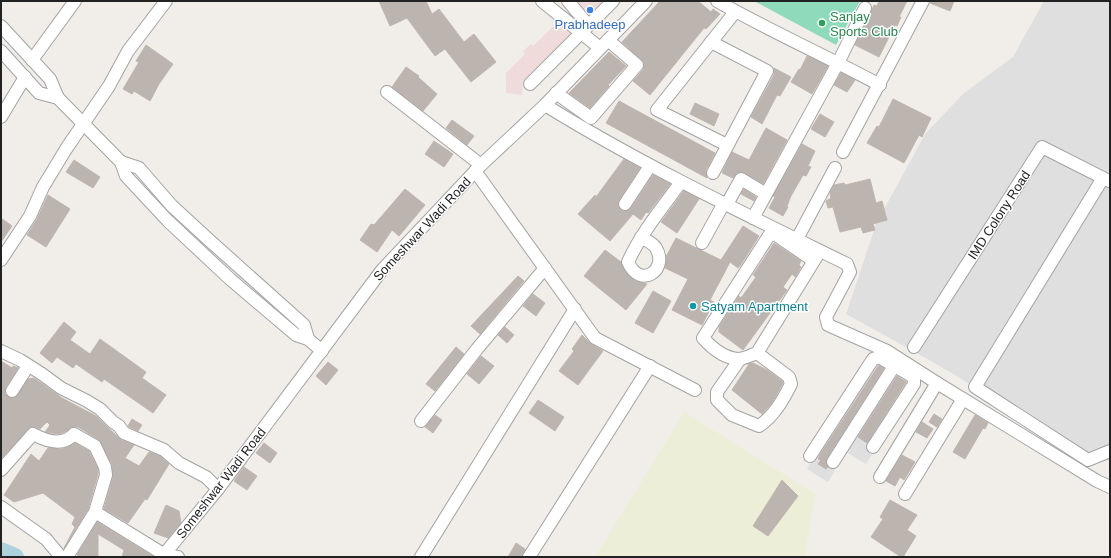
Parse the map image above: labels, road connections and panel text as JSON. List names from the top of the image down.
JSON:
{
  "streets": {
    "street": ["IMD Colony Road", "Someshwar Wadi Road"]
  },
  "places": ["Prabhadeep", "Sanjay Sports Club", "Satyam Apartment"]
}
